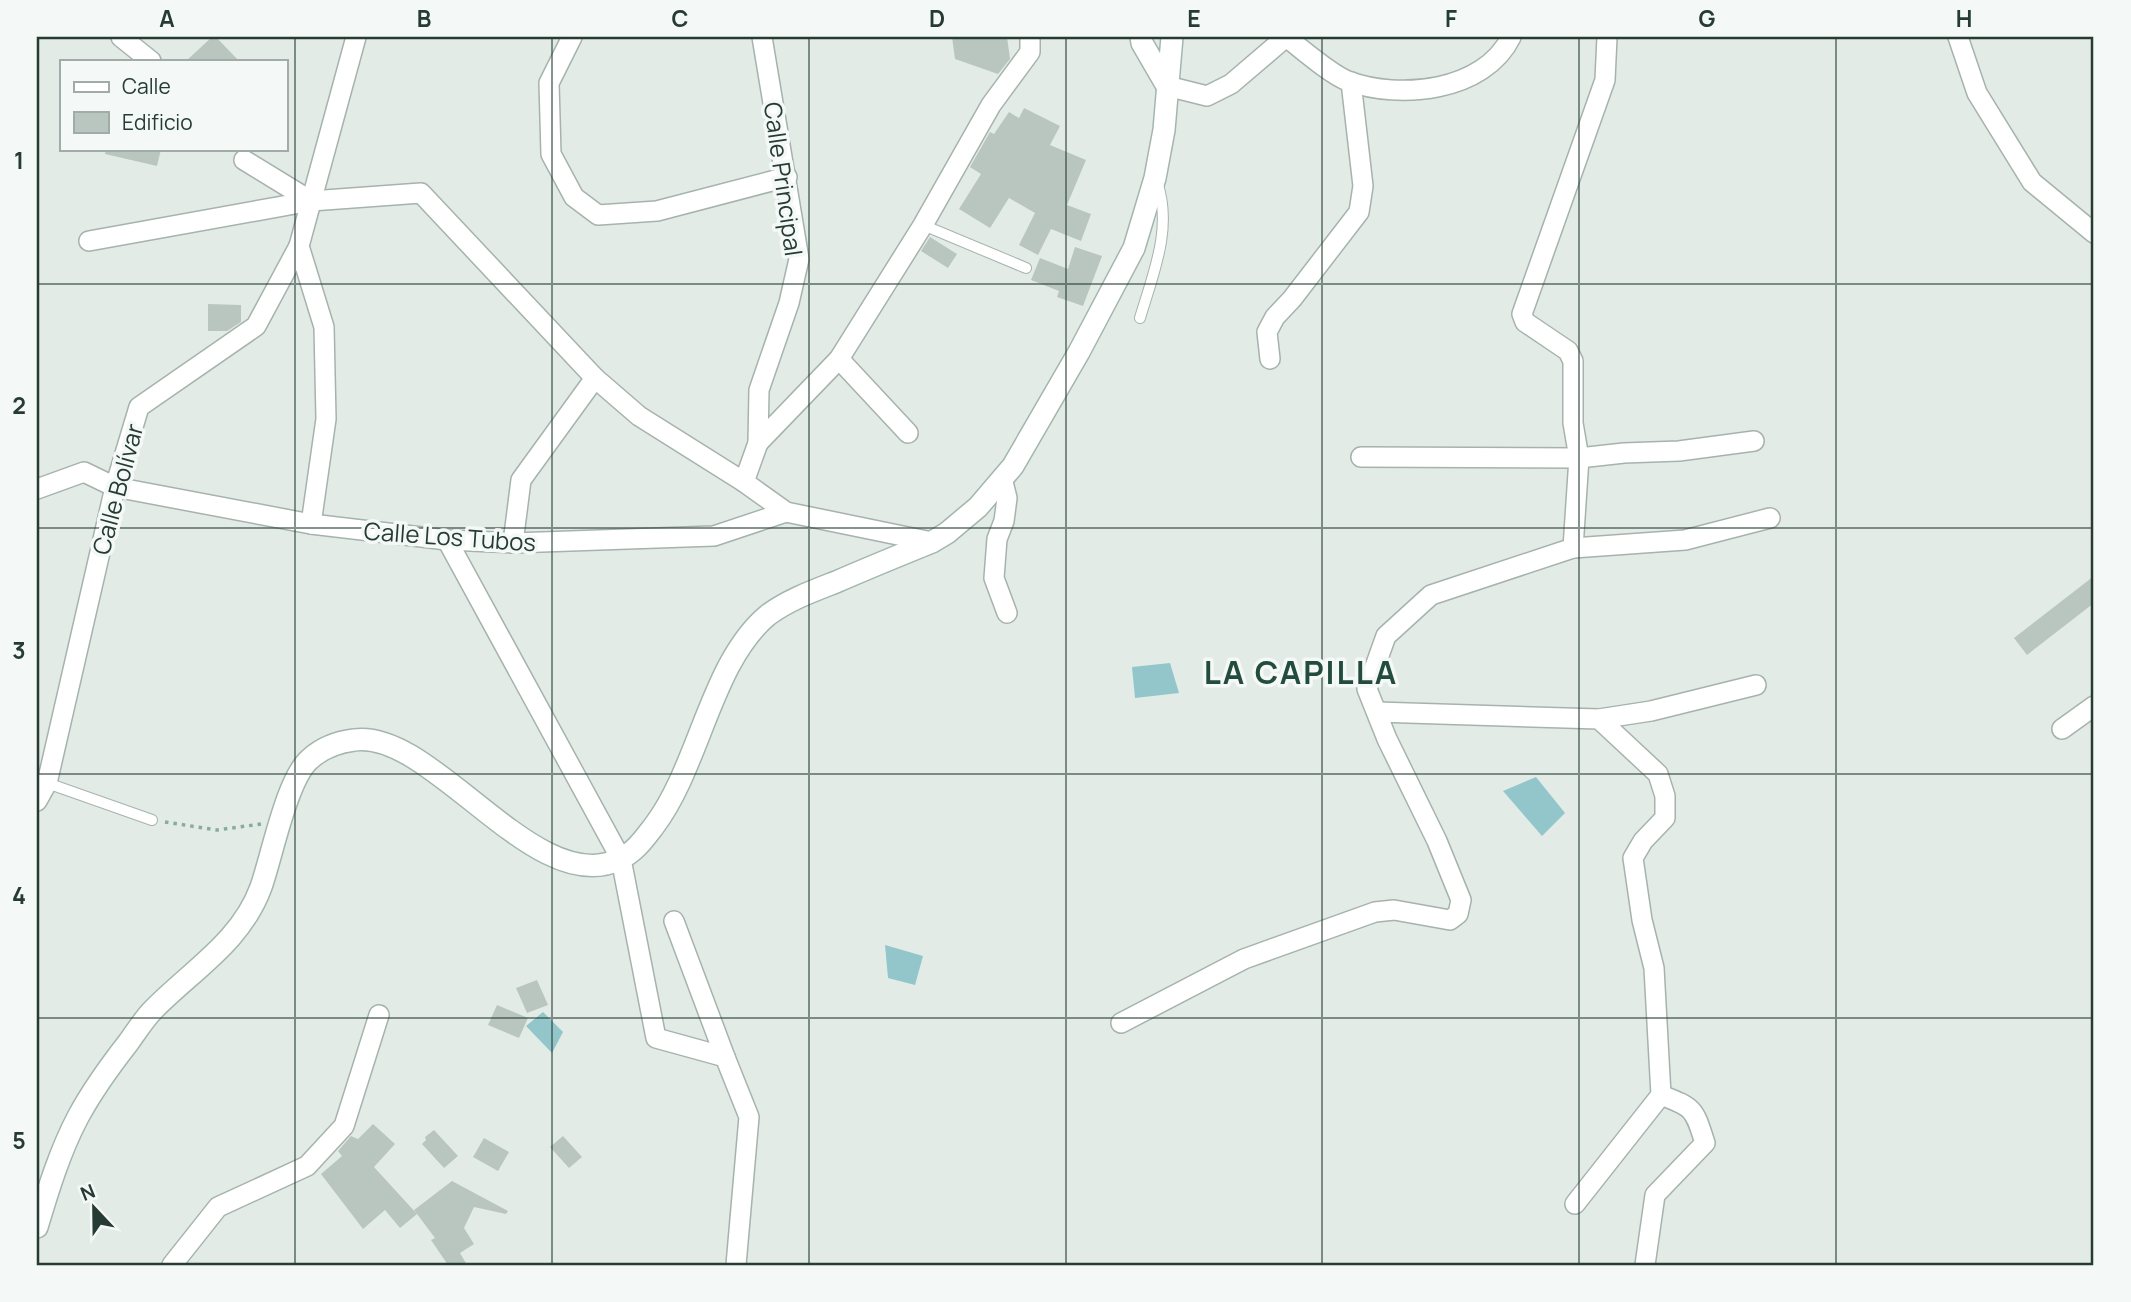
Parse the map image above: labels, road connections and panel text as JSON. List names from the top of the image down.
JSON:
{
  "streets": {
    "street": ["Calle Principal", "Calle Bolívar", "Calle Los Tubos"]
  },
  "crossings": [
    ["Calle Bolívar", "Calle Los Tubos"]
  ],
  "districts": ["LA CAPILLA"],
  "legend": ["Calle", "Edificio"],
  "north": "top",
  "grid": {
    "columns": [
      "A",
      "B",
      "C",
      "D",
      "E",
      "F",
      "G",
      "H"
    ],
    "rows": [
      "1",
      "2",
      "3",
      "4",
      "5"
    ]
  }
}
